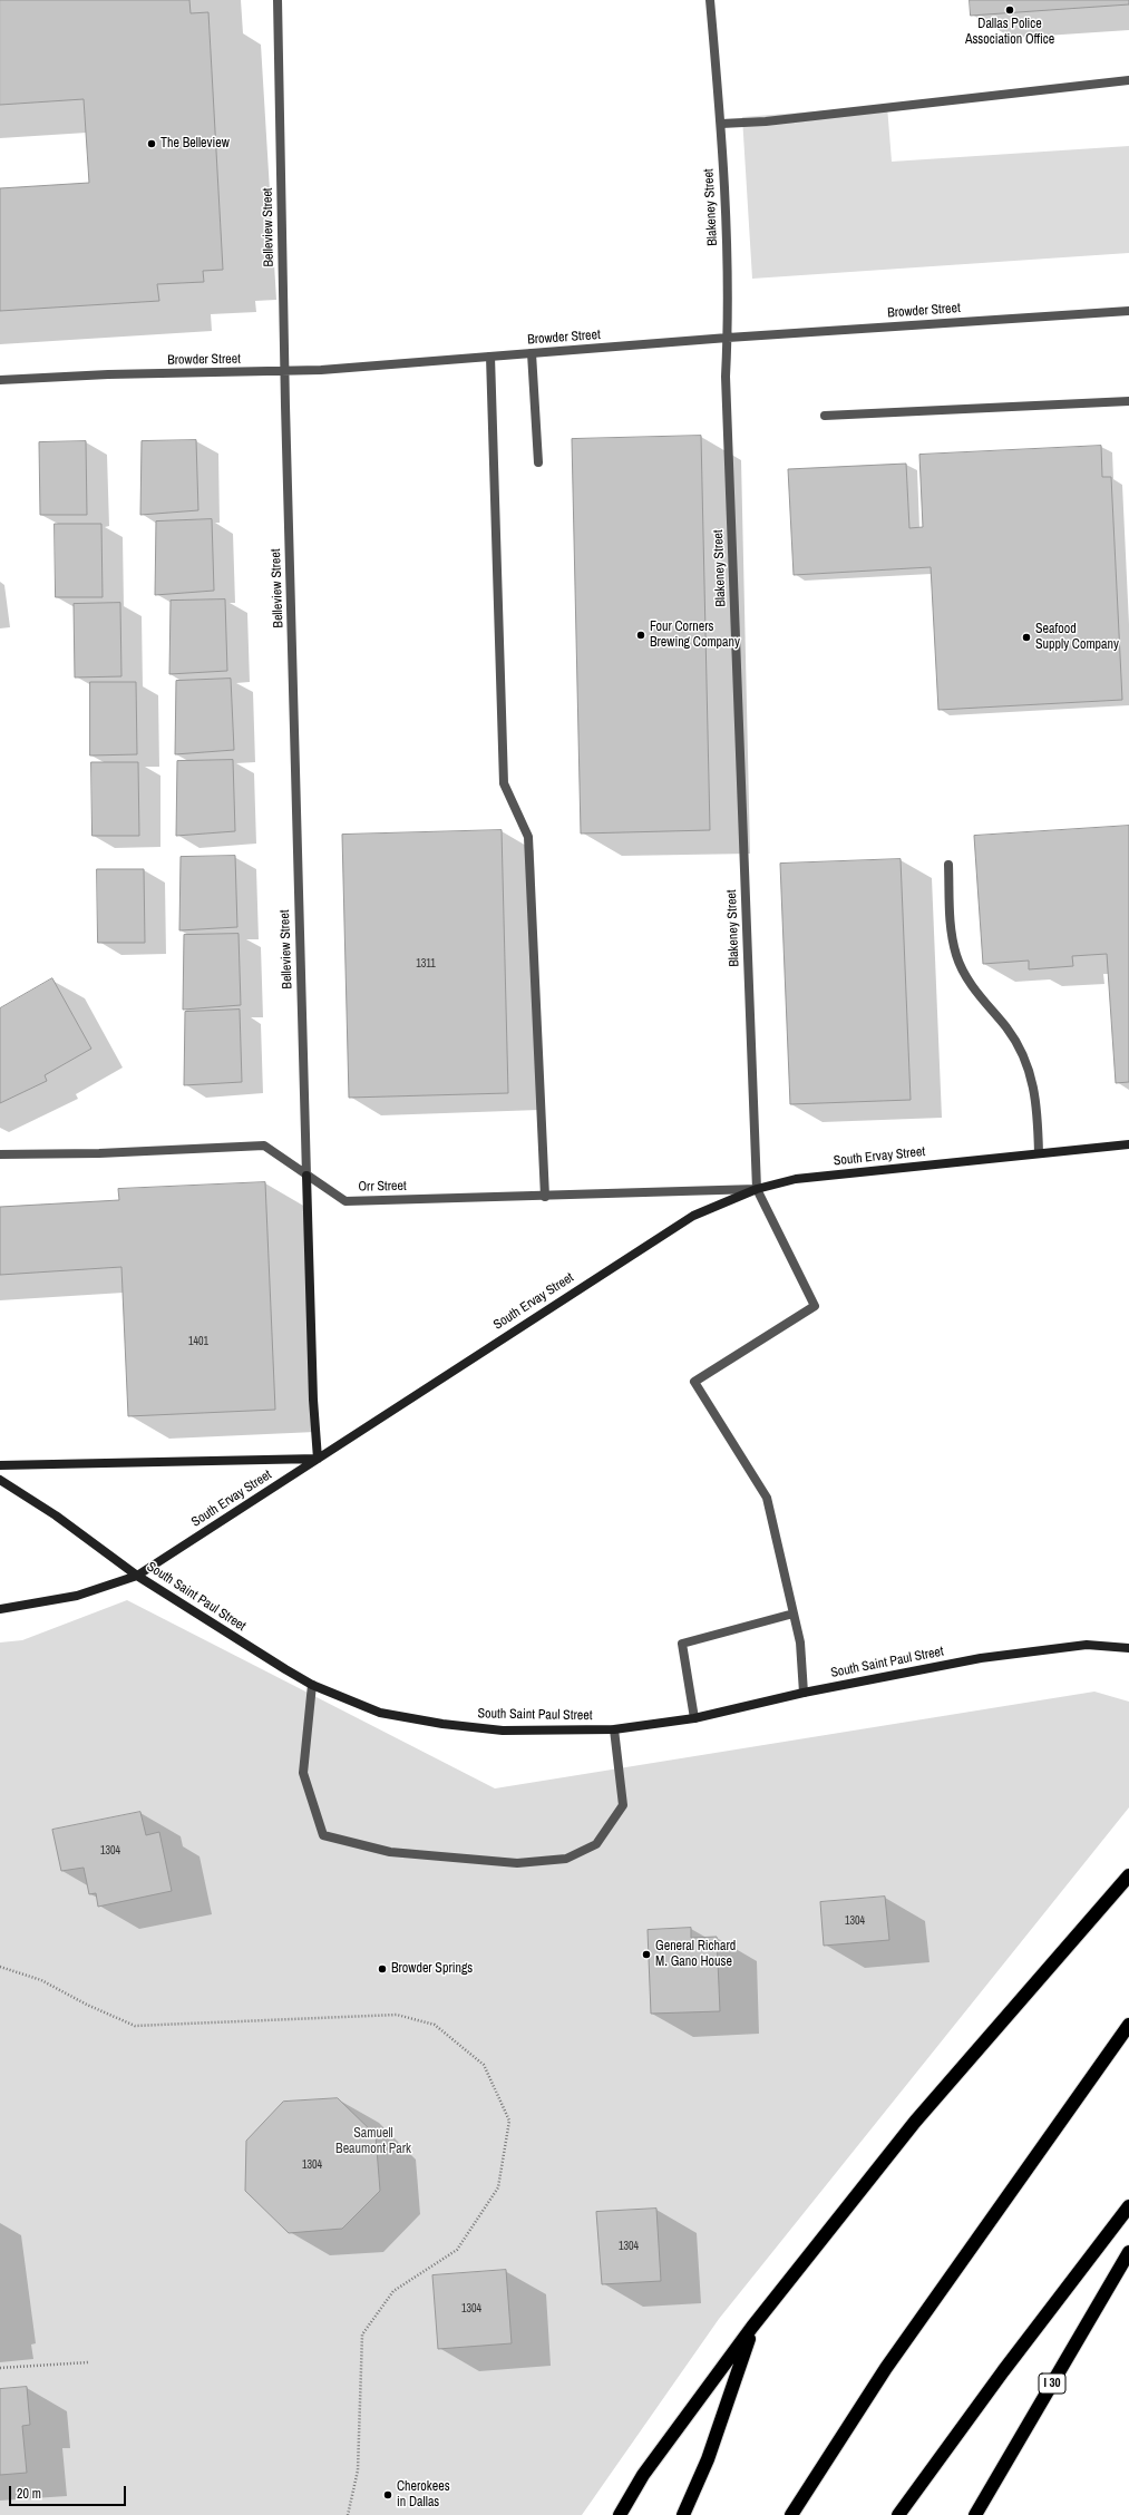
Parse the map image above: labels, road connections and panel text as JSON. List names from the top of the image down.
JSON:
{
  "streets": {
    "highway": ["I 30"],
    "main road": ["South Ervay Street", "South Saint Paul Street"],
    "street": [
      "Blakeney Street",
      "Belleview Street",
      "Browder Street",
      "Orr Street"
    ]
  },
  "crossings": [
    ["Blakeney Street", "Browder Street"],
    ["Blakeney Street", "South Ervay Street"],
    ["Blakeney Street", "Orr Street"],
    ["Belleview Street", "Browder Street"],
    ["Belleview Street", "Orr Street"],
    ["South Ervay Street", "Orr Street"],
    ["South Ervay Street", "South Saint Paul Street"]
  ],
  "parks": ["Samuell Beaumont Park"],
  "places": [
    "Dallas Police Association Office",
    "The Belleview",
    "Four Corners Brewing Company",
    "Seafood Supply Company",
    "General Richard M. Gano House",
    "Browder Springs",
    "Cherokees in Dallas"
  ],
  "house_numbers": [
    "1311",
    "1401",
    "1304",
    "1304",
    "1304",
    "1304",
    "1304"
  ],
  "scale_bar": "20 m"
}
